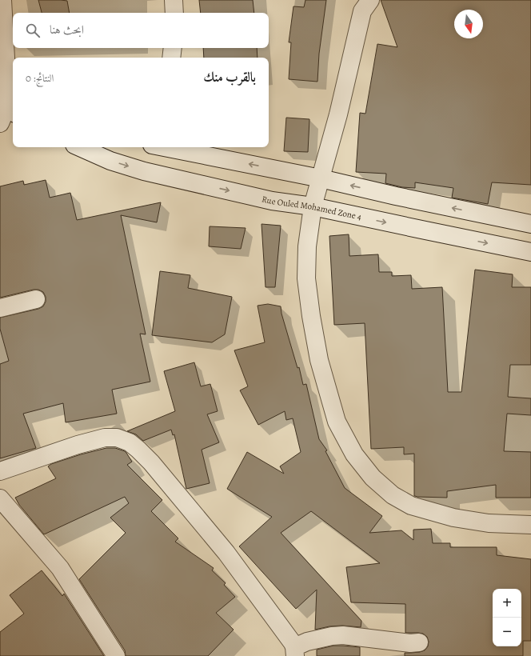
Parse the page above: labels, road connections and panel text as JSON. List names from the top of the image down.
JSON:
{
  "streets": {
    "street": ["Rue Ouled Mohamed Zone 4"]
  },
  "north": "bottom",
  "page": {
    "search": "ابحث هنا",
    "heading": ["بالقرب منك", "النتائج: 0"],
    "map_buttons": ["+", "−"]
  }
}
